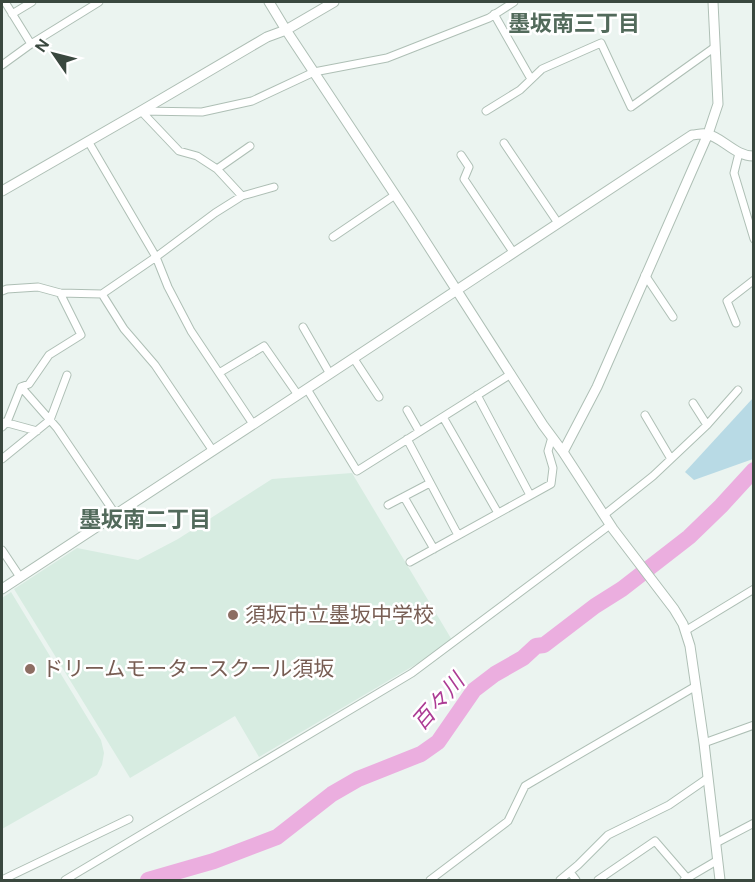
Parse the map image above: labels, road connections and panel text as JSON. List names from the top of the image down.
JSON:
{
  "districts": ["墨坂南三丁目", "墨坂南二丁目"],
  "water": ["百々川"],
  "places": ["須坂市立墨坂中学校", "ドリームモータースクール須坂"],
  "north": "top left"
}
